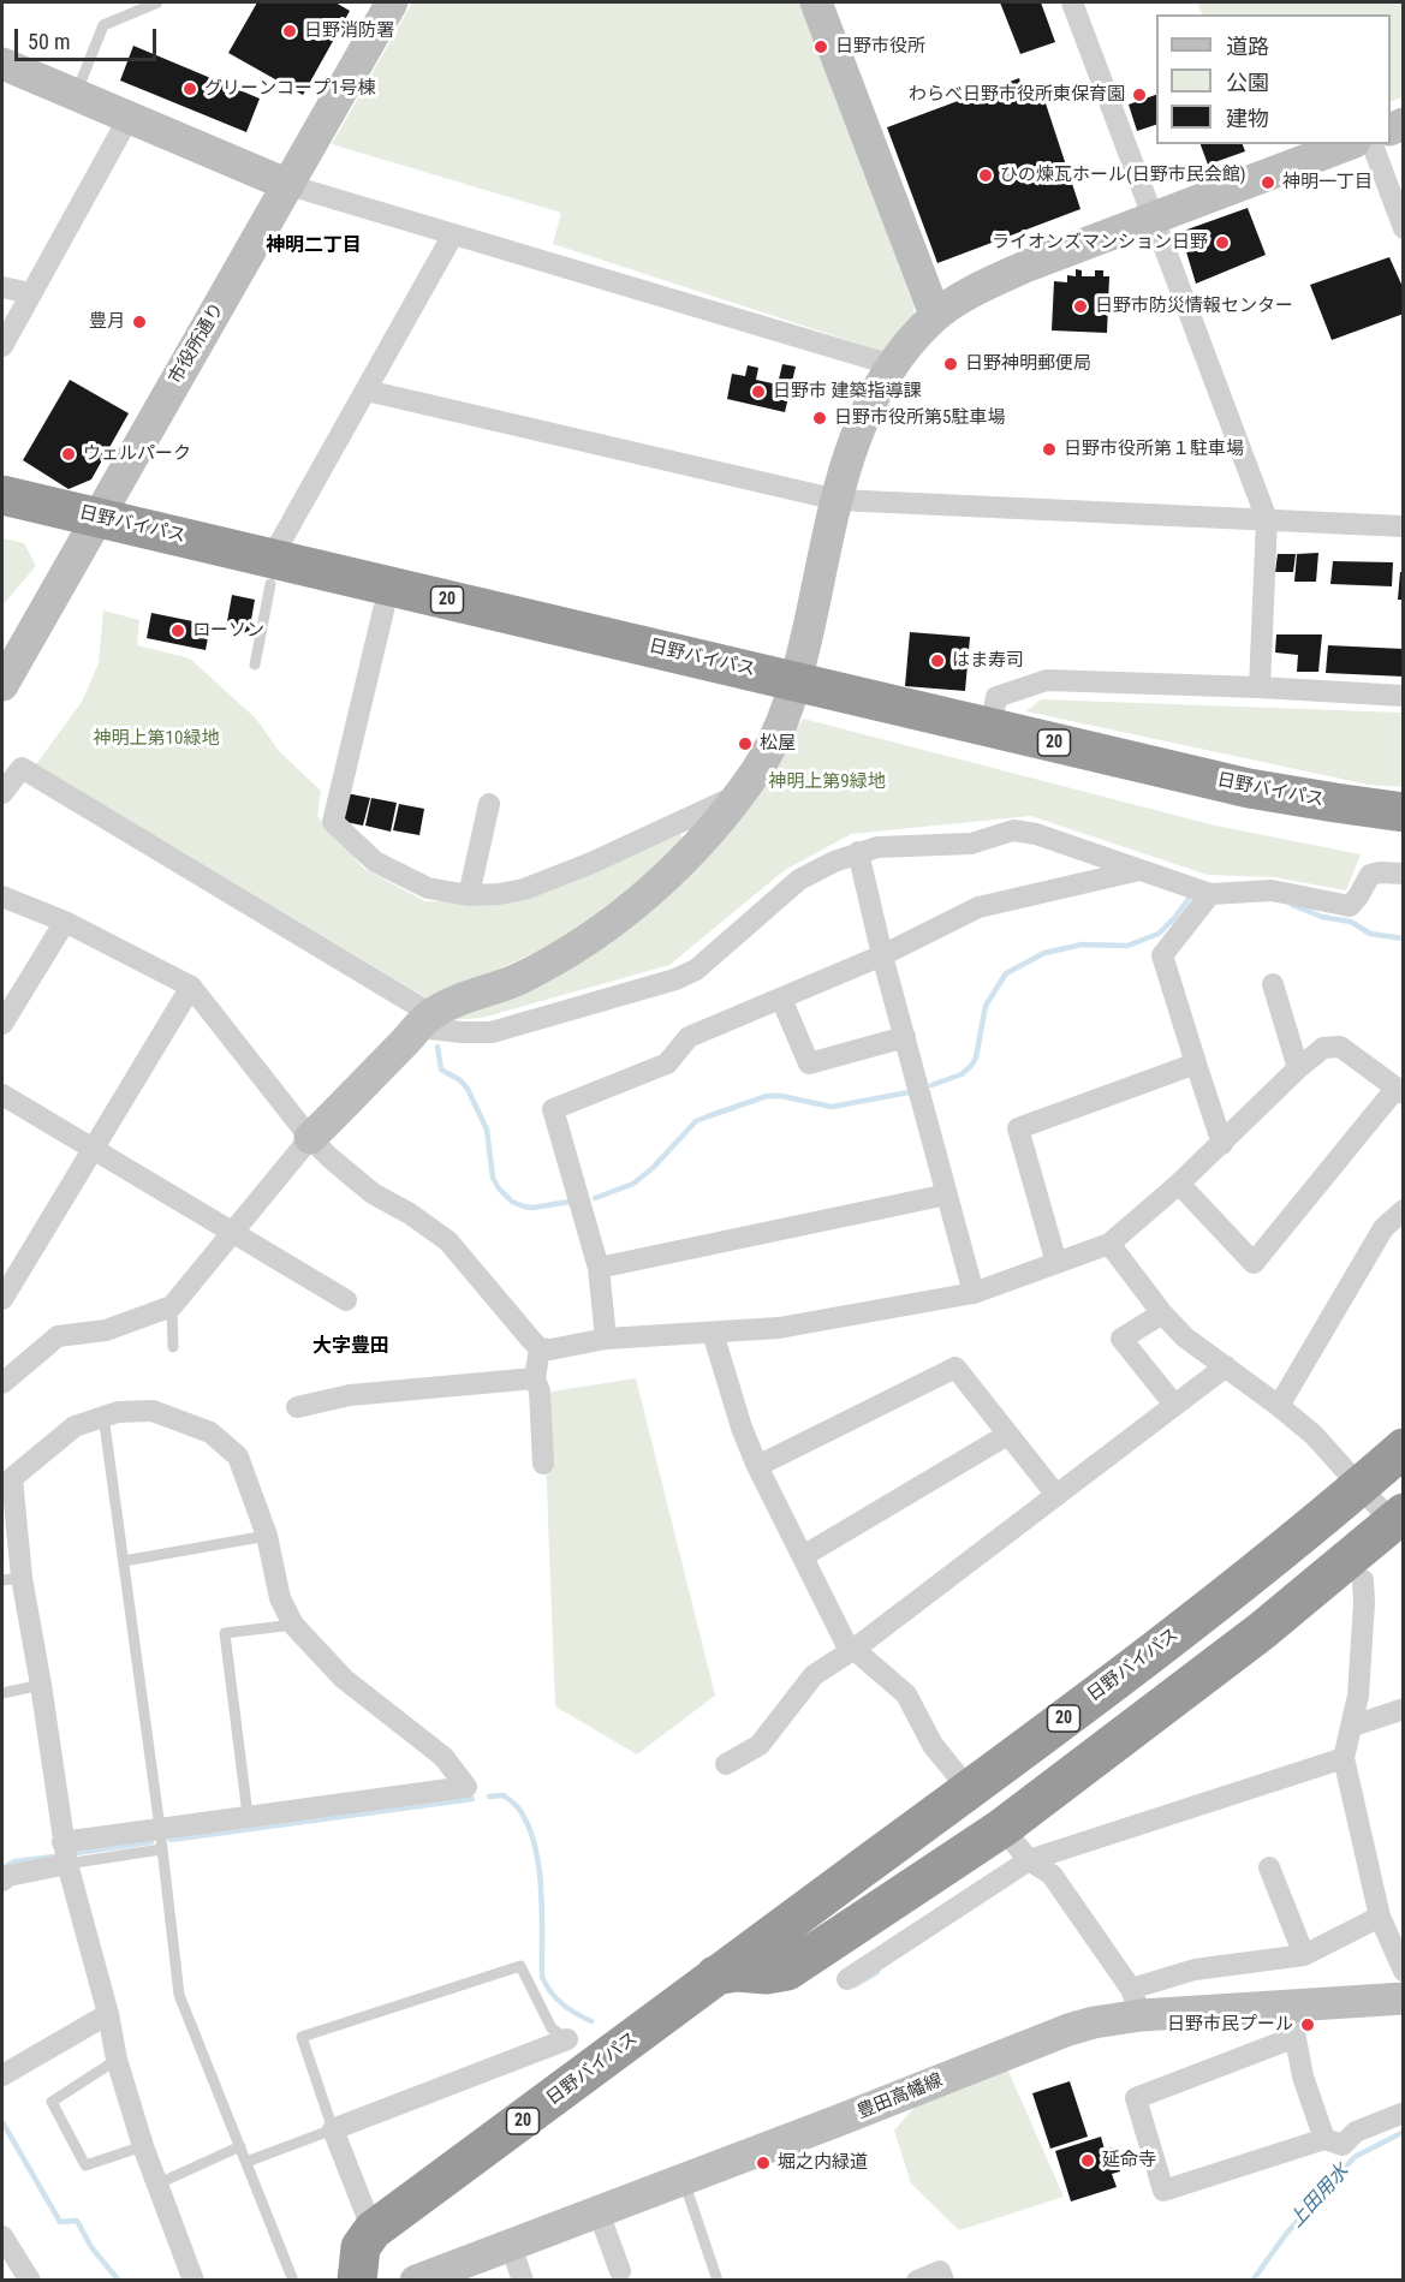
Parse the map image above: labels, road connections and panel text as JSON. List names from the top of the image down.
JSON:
{
  "streets": {
    "highway": ["日野バイパス", "20"],
    "street": ["市役所通り", "豊田高幡線"]
  },
  "crossings": [
    ["市役所通り", "日野バイパス"]
  ],
  "districts": ["神明二丁目", "大字豊田"],
  "water": ["上田用水"],
  "parks": ["神明上第10緑地", "神明上第9緑地"],
  "places": [
    "日野消防署",
    "日野市役所",
    "グリーンコープ1号棟",
    "わらべ日野市役所東保育園",
    "ひの煉瓦ホール(日野市民会館)",
    "神明一丁目",
    "ライオンズマンション日野",
    "日野市防災情報センター",
    "豊月",
    "日野神明郵便局",
    "日野市 建築指導課",
    "日野市役所第5駐車場",
    "日野市役所第１駐車場",
    "ウェルパーク",
    "ローソン",
    "はま寿司",
    "松屋",
    "日野市民プール",
    "延命寺",
    "堀之内緑道"
  ],
  "legend": ["道路", "公園", "建物"],
  "scale_bar": "50 m"
}
